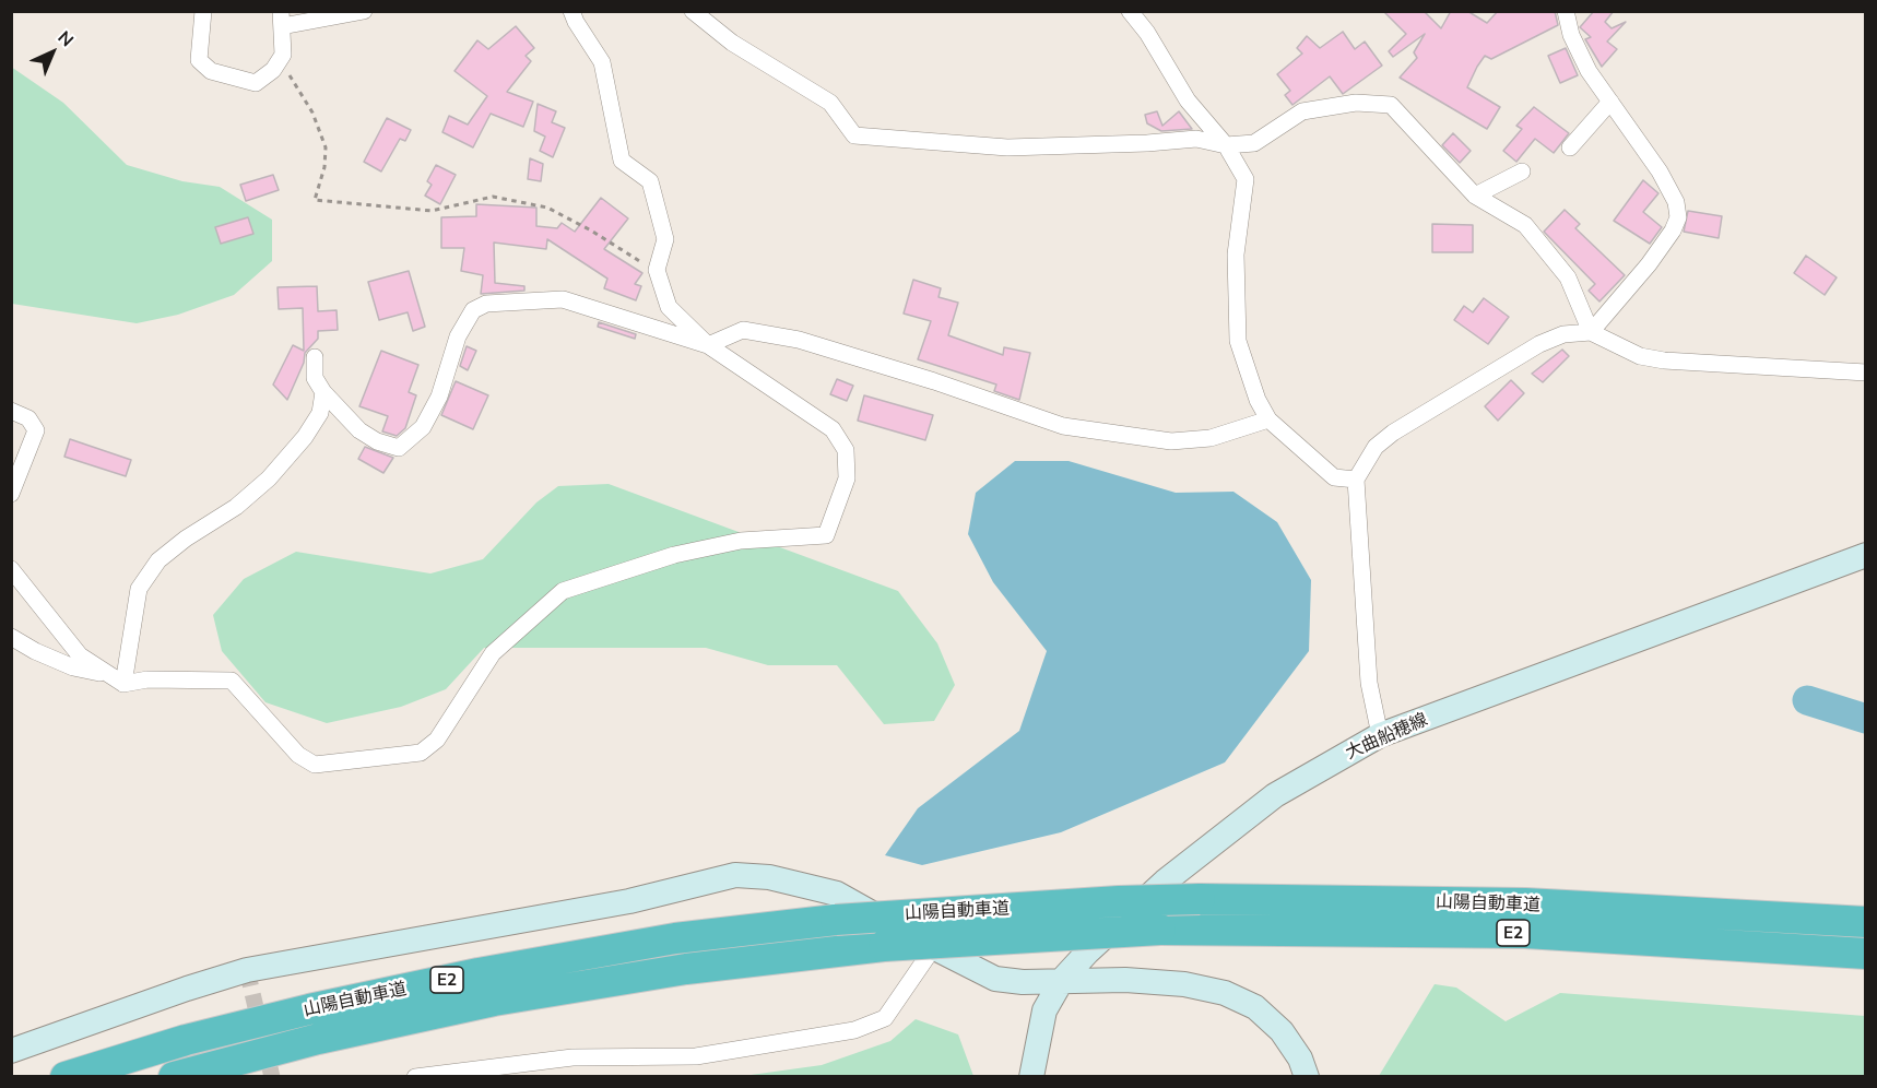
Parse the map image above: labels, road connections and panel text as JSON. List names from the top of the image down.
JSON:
{
  "streets": {
    "highway": ["山陽自動車道", "E2"],
    "street": ["大曲船穂線"]
  },
  "north": "top right"
}
